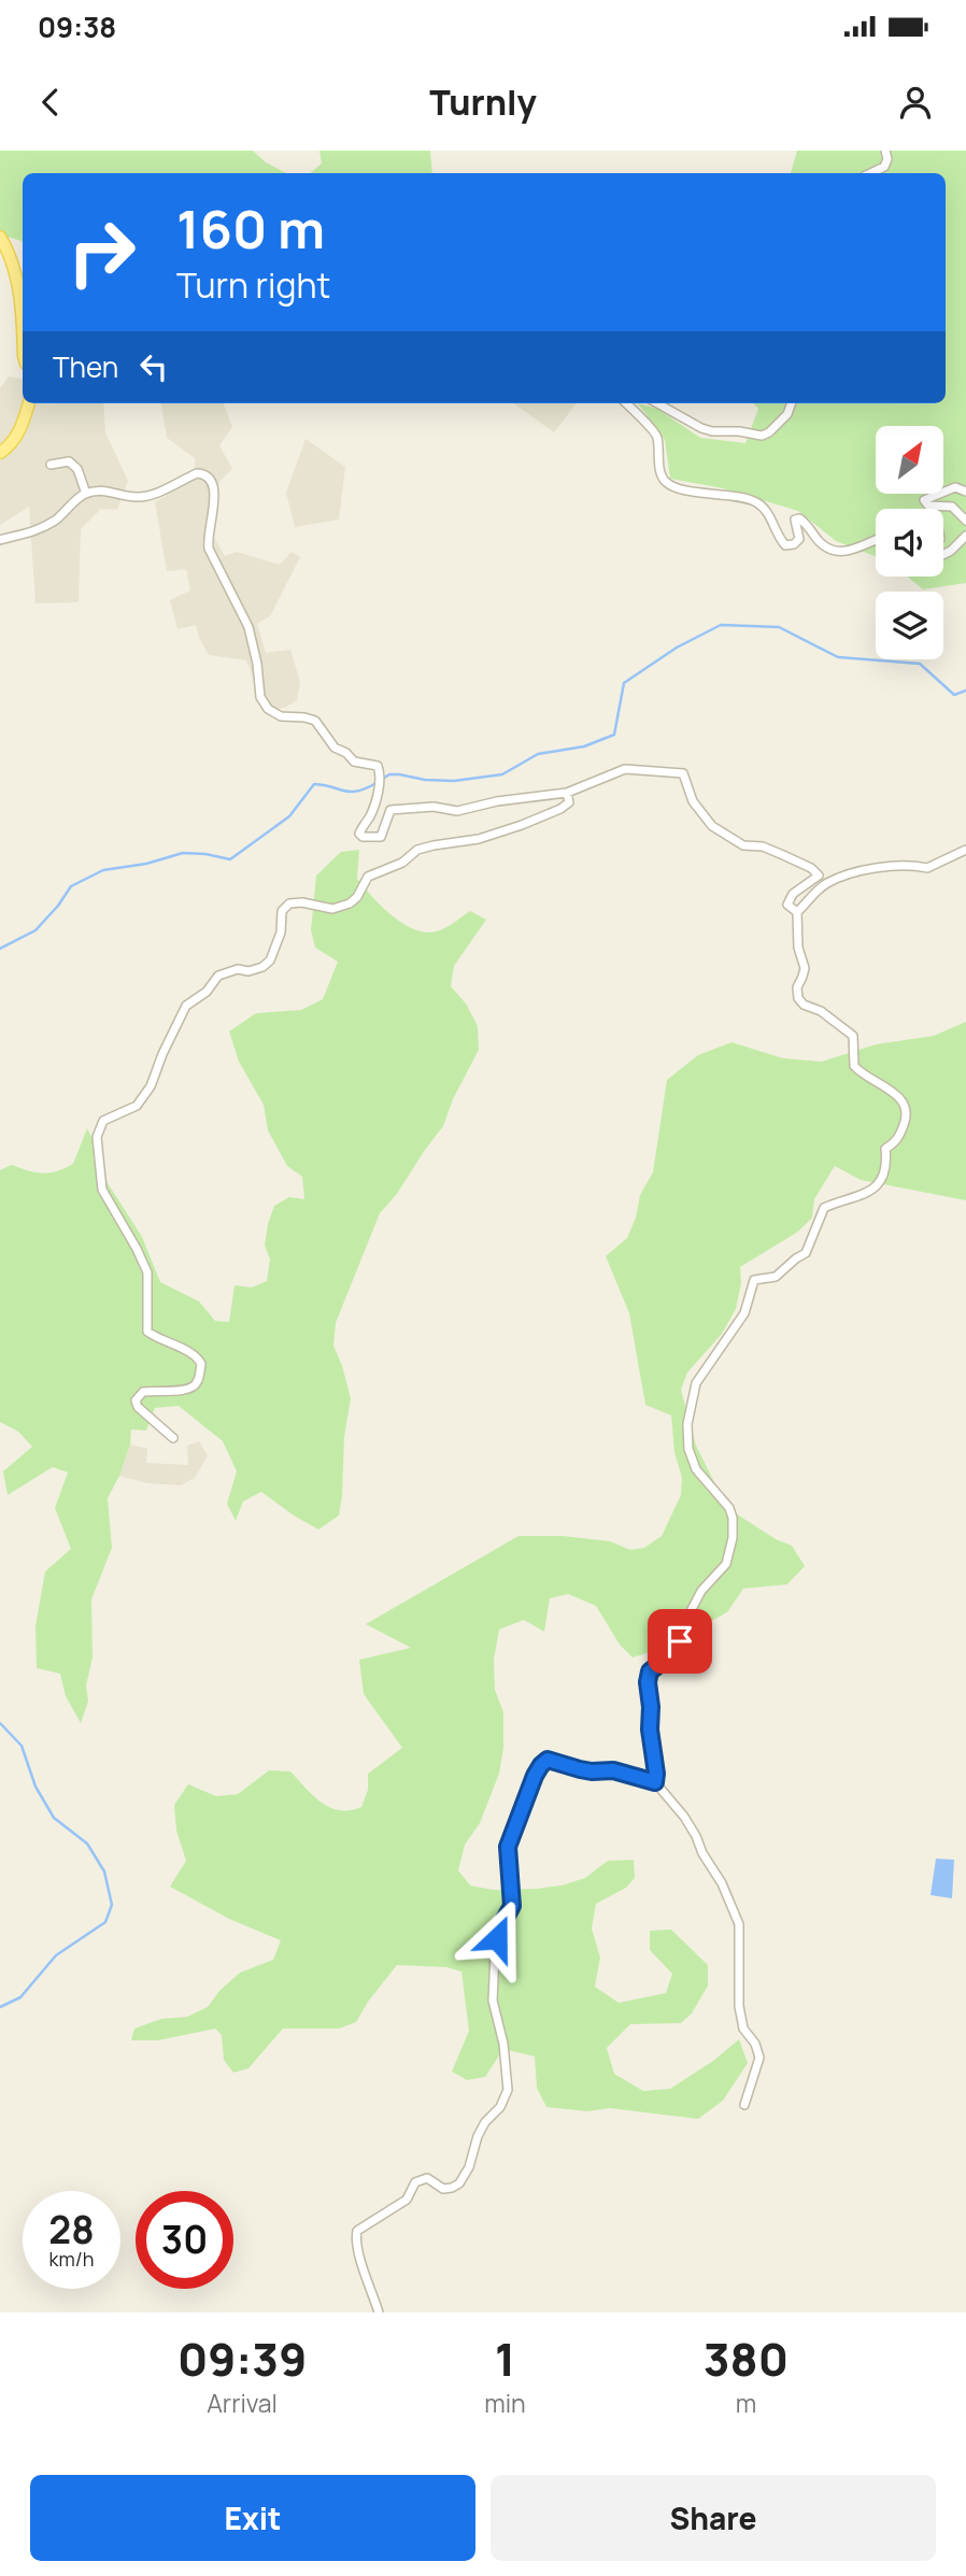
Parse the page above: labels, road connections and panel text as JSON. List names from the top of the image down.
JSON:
{
  "north": "top right",
  "page": {
    "status": "09:38",
    "header": "Turnly",
    "turn": ["160 m", "Turn right"],
    "then": "Then",
    "speed": "28 km/h",
    "limit": "30",
    "eta": [
      "09:39",
      "Arrival",
      "1",
      "min",
      "380",
      "m"
    ],
    "buttons": ["Exit", "Share"]
  }
}
